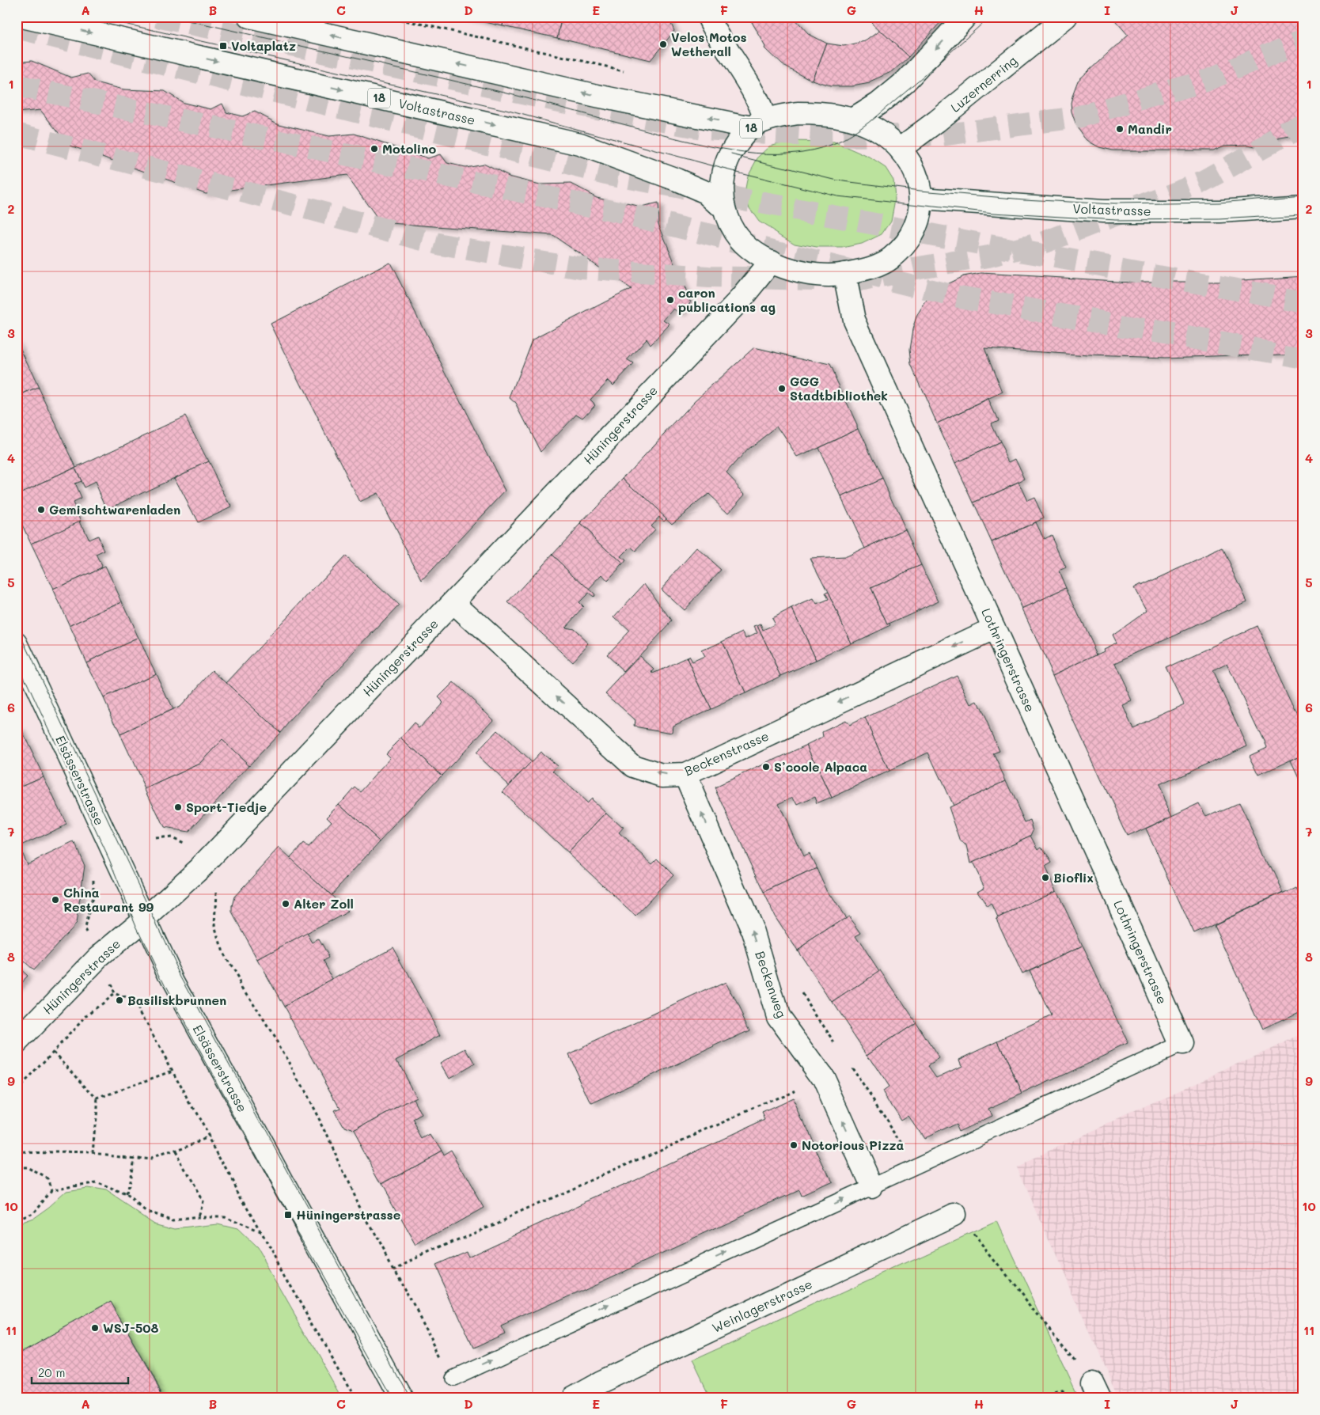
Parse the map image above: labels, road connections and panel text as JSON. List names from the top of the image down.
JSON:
{
  "streets": {
    "main road": [
      "Luzernerring",
      "18",
      "Voltastrasse",
      "Hüningerstrasse",
      "Lothringerstrasse",
      "Beckenstrasse",
      "Elsässerstrasse",
      "Beckenweg",
      "Weinlagerstrasse"
    ]
  },
  "crossings": [
    ["Luzernerring", "18"],
    ["18", "Voltastrasse"],
    ["18", "Hüningerstrasse"],
    ["18", "Lothringerstrasse"],
    ["Hüningerstrasse", "Beckenstrasse"],
    ["Hüningerstrasse", "Elsässerstrasse"],
    ["Lothringerstrasse", "Beckenstrasse"],
    ["Beckenstrasse", "Beckenweg"]
  ],
  "one_way": ["Beckenstrasse", "Beckenweg"],
  "places": {
    "other": [
      "Velos Motos Wetherall",
      "Mandir",
      "Motolino",
      "caron publications ag",
      "GGG Stadtbibliothek",
      "Gemischtwarenladen",
      "S’coole Alpaca",
      "Sport-Tiedje",
      "Bioflix",
      "China Restaurant 99",
      "Alter Zoll",
      "Basiliskbrunnen",
      "Notorious Pizza",
      "WSJ-508"
    ],
    "transit": ["Voltaplatz", "Hüningerstrasse"]
  },
  "scale_bar": "20 m",
  "grid": {
    "columns": [
      "A",
      "B",
      "C",
      "D",
      "E",
      "F",
      "G",
      "H",
      "I",
      "J"
    ],
    "rows": [
      "1",
      "2",
      "3",
      "4",
      "5",
      "6",
      "7",
      "8",
      "9",
      "10",
      "11"
    ]
  }
}
